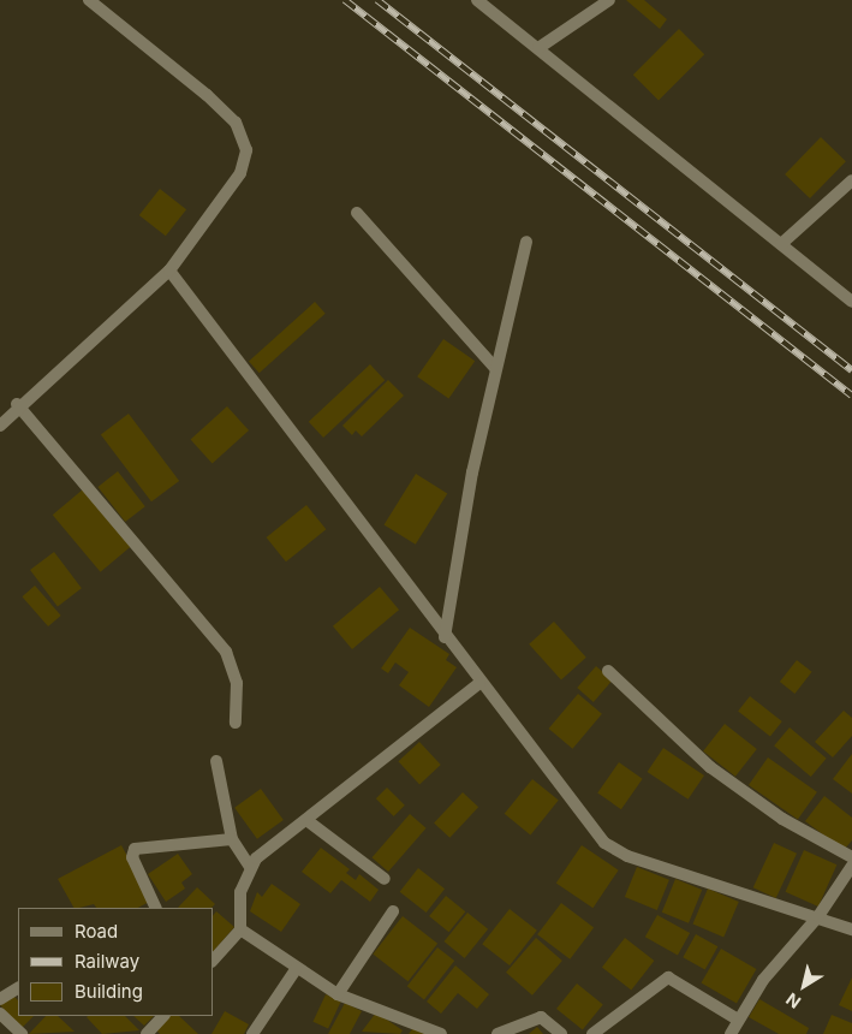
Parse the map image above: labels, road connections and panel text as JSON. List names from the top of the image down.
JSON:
{
  "legend": ["Road", "Railway", "Building"],
  "north": "bottom left"
}
